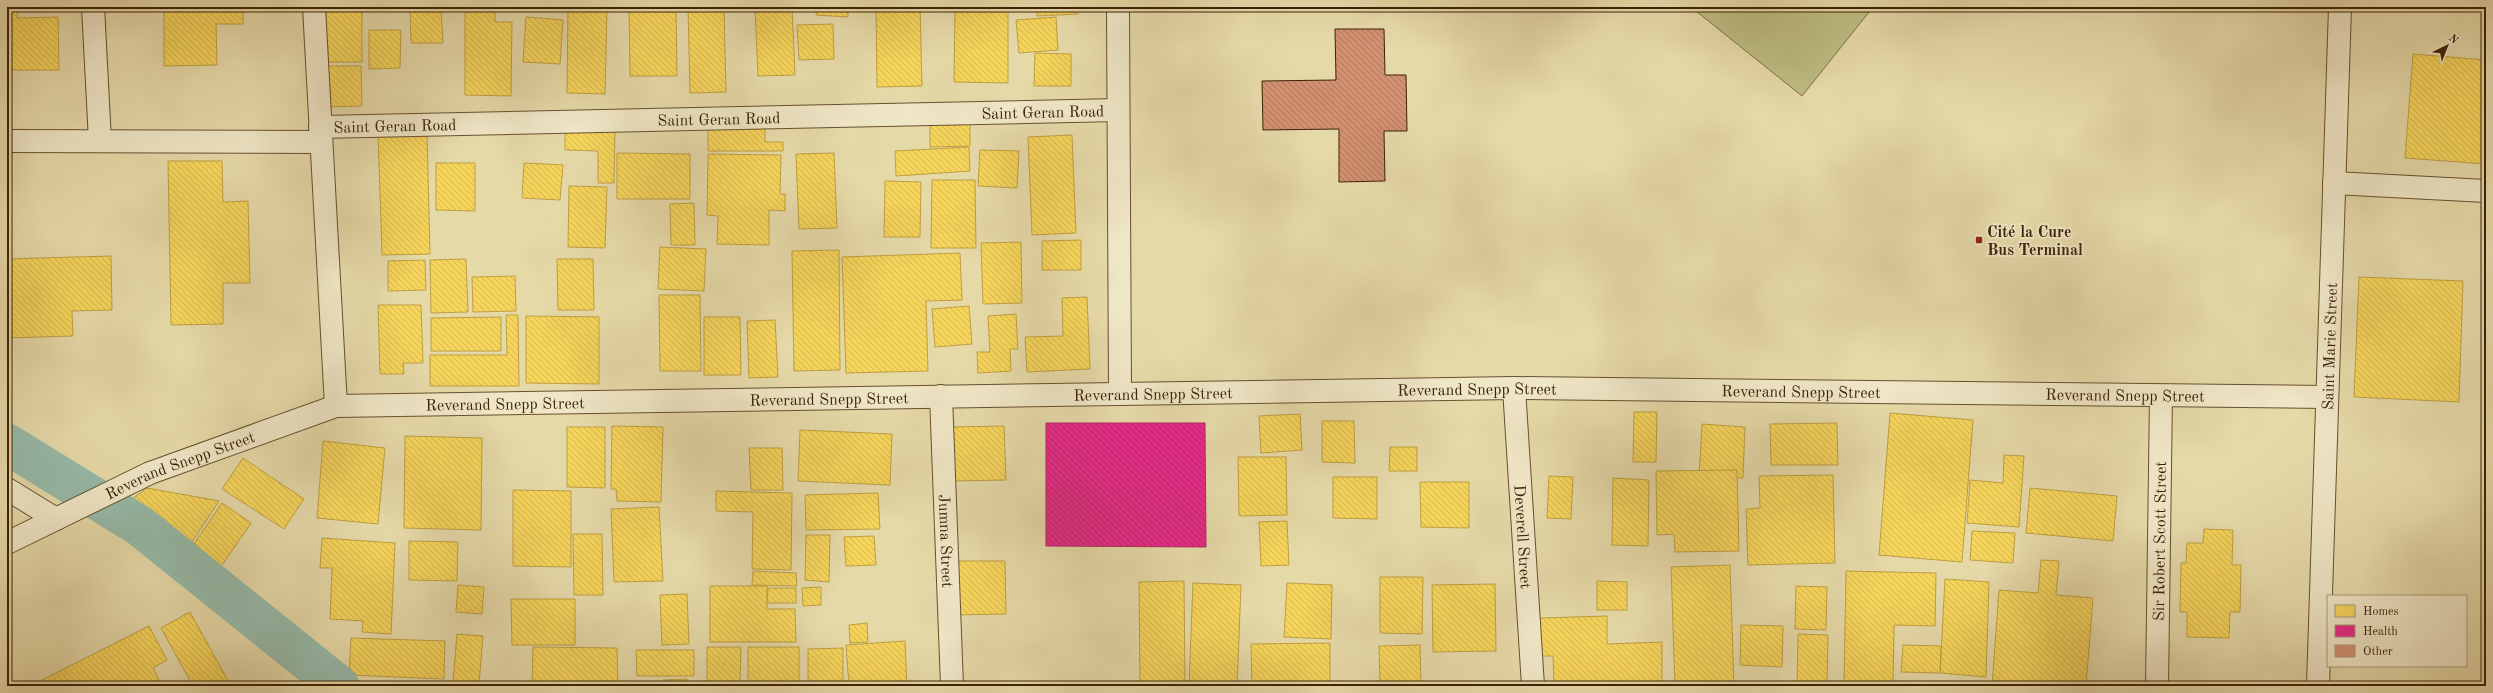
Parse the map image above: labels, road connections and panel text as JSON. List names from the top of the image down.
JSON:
{
  "streets": {
    "street": [
      "Saint Geran Road",
      "Saint Marie Street",
      "Reverand Snepp Street",
      "Deverell Street",
      "Jumna Street",
      "Sir Robert Scott Street"
    ]
  },
  "crossings": [
    ["Saint Marie Street", "Reverand Snepp Street"],
    ["Reverand Snepp Street", "Deverell Street"],
    ["Reverand Snepp Street", "Jumna Street"],
    ["Reverand Snepp Street", "Sir Robert Scott Street"]
  ],
  "places": {
    "transit": ["Cité la Cure Bus Terminal"]
  },
  "legend": ["Homes", "Health", "Other"],
  "north": "top right"
}
